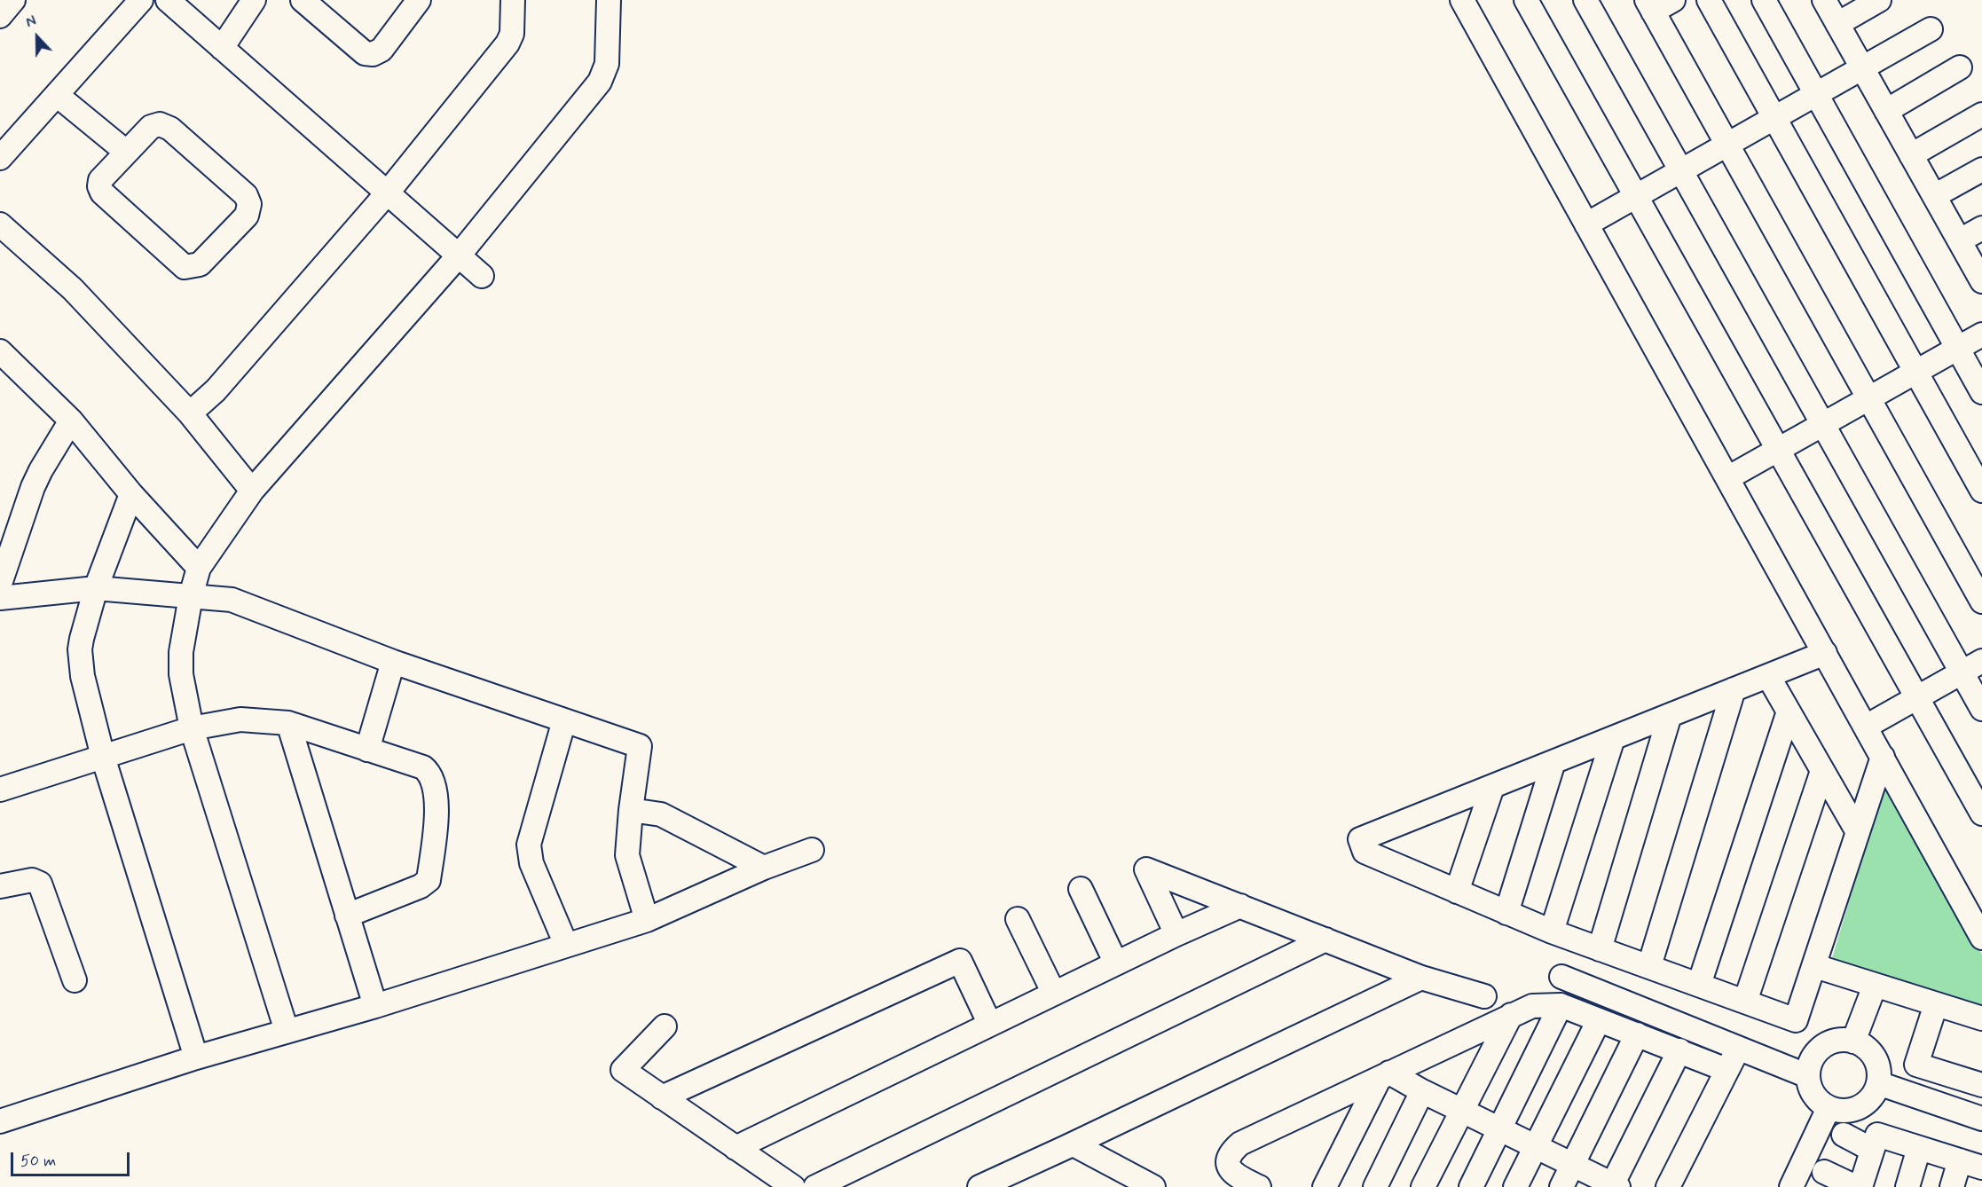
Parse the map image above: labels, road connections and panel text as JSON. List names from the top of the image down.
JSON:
{
  "scale_bar": "50 m",
  "north": "top"
}
